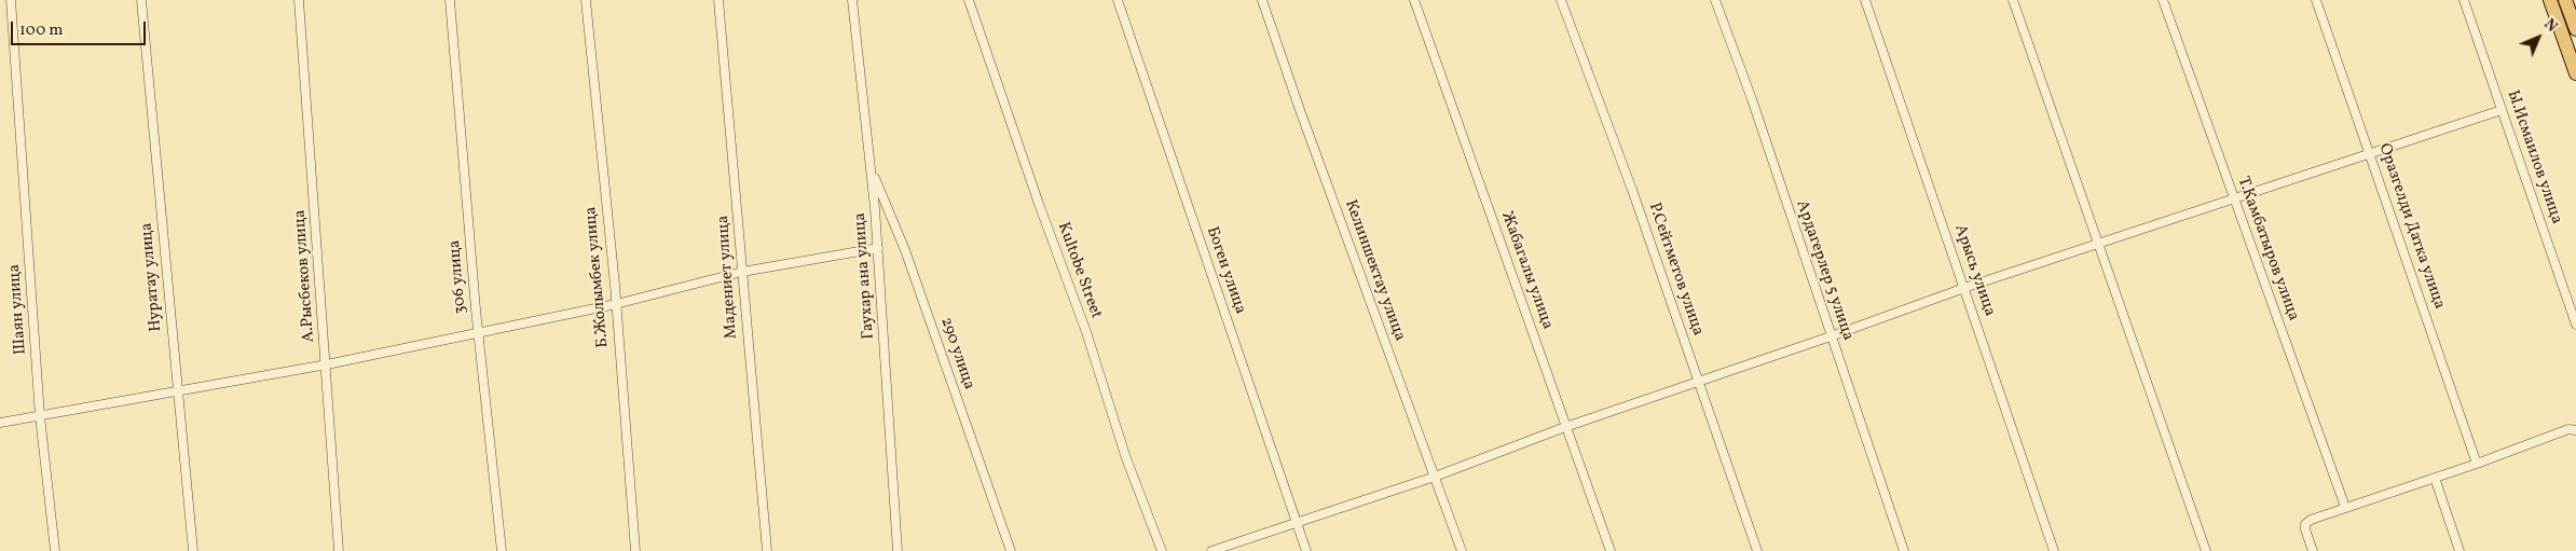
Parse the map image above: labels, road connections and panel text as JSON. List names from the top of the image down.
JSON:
{
  "streets": {
    "street": [
      "Ы.Исмаилов улица",
      "Оразгелди Датка улица",
      "Т.Камбатыров улица",
      "Р.Сейтметов улица",
      "Kultobe Street",
      "Боген улица",
      "Келиншектау улица",
      "Жабагалы улица",
      "Ардагерлер 5 улица",
      "Арысь улица",
      "А.Рысбеков улица",
      "Гаухар ана улица",
      "Нуратау улица",
      "306 улица",
      "Б.Жолымбек улица",
      "Мадениет улица",
      "Шаян улица",
      "290 улица"
    ]
  },
  "crossings": [
    ["Гаухар ана улица", "290 улица"]
  ],
  "scale_bar": "100 m",
  "north": "top right"
}
